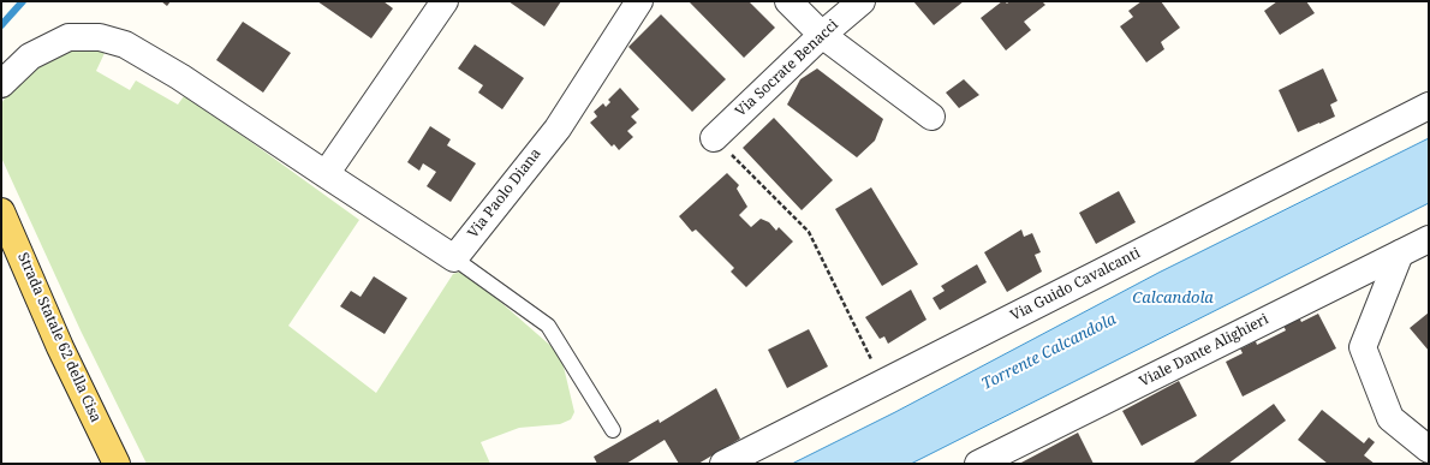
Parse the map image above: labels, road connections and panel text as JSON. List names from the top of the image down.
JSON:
{
  "streets": {
    "main road": ["Strada Statale 62 della Cisa"],
    "street": [
      "Via Socrate Benacci",
      "Via Paolo Diana",
      "Via Guido Cavalcanti",
      "Viale Dante Alighieri"
    ]
  },
  "water": ["Calcandola", "Torrente Calcandola"]
}
